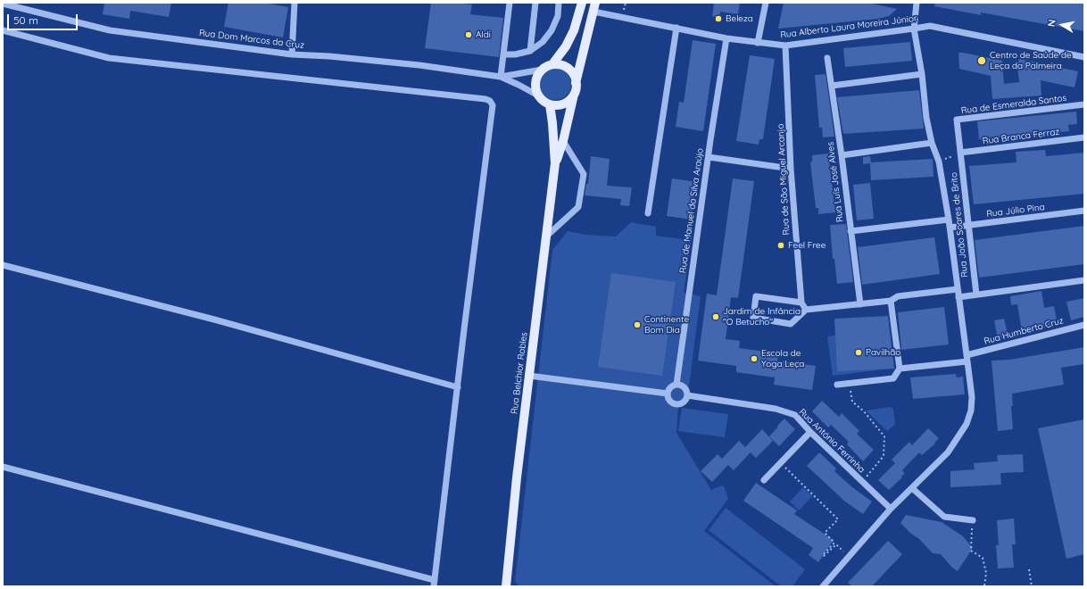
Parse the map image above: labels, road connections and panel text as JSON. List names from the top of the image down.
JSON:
{
  "streets": {
    "main road": ["Rua Belchior Robles"],
    "street": [
      "Rua Alberto Laura Moreira Júnior",
      "Rua Dom Marcos da Cruz",
      "Rua de Esmeralda Santos",
      "Rua Branca Ferraz",
      "Rua de São Miguel Arcanjo",
      "Rua Luís José Alves",
      "Rua de Manuel da Silva Araújo",
      "Rua Júlio Pina",
      "Rua João Soares de Brito",
      "Rua Humberto Cruz",
      "Rua António Ferrinha"
    ]
  },
  "crossings": [
    ["Rua Alberto Laura Moreira Júnior", "Rua de São Miguel Arcanjo"],
    ["Rua Alberto Laura Moreira Júnior", "Rua de Manuel da Silva Araújo"],
    ["Rua Dom Marcos da Cruz", "Rua Belchior Robles"],
    ["Rua de Esmeralda Santos", "Rua Branca Ferraz"],
    ["Rua de Esmeralda Santos", "Rua João Soares de Brito"],
    ["Rua Branca Ferraz", "Rua João Soares de Brito"],
    ["Rua de Manuel da Silva Araújo", "Rua António Ferrinha"],
    ["Rua Júlio Pina", "Rua João Soares de Brito"]
  ],
  "places": [
    "Beleza",
    "Aldi",
    "Centro de Saúde de Leça da Palmeira",
    "Feel Free",
    "Jardim de Infância \"O Betucho\"",
    "Continente Bom Dia",
    "Pavilhão",
    "Escola de Yoga Leça"
  ],
  "scale_bar": "50 m",
  "north": "left"
}
